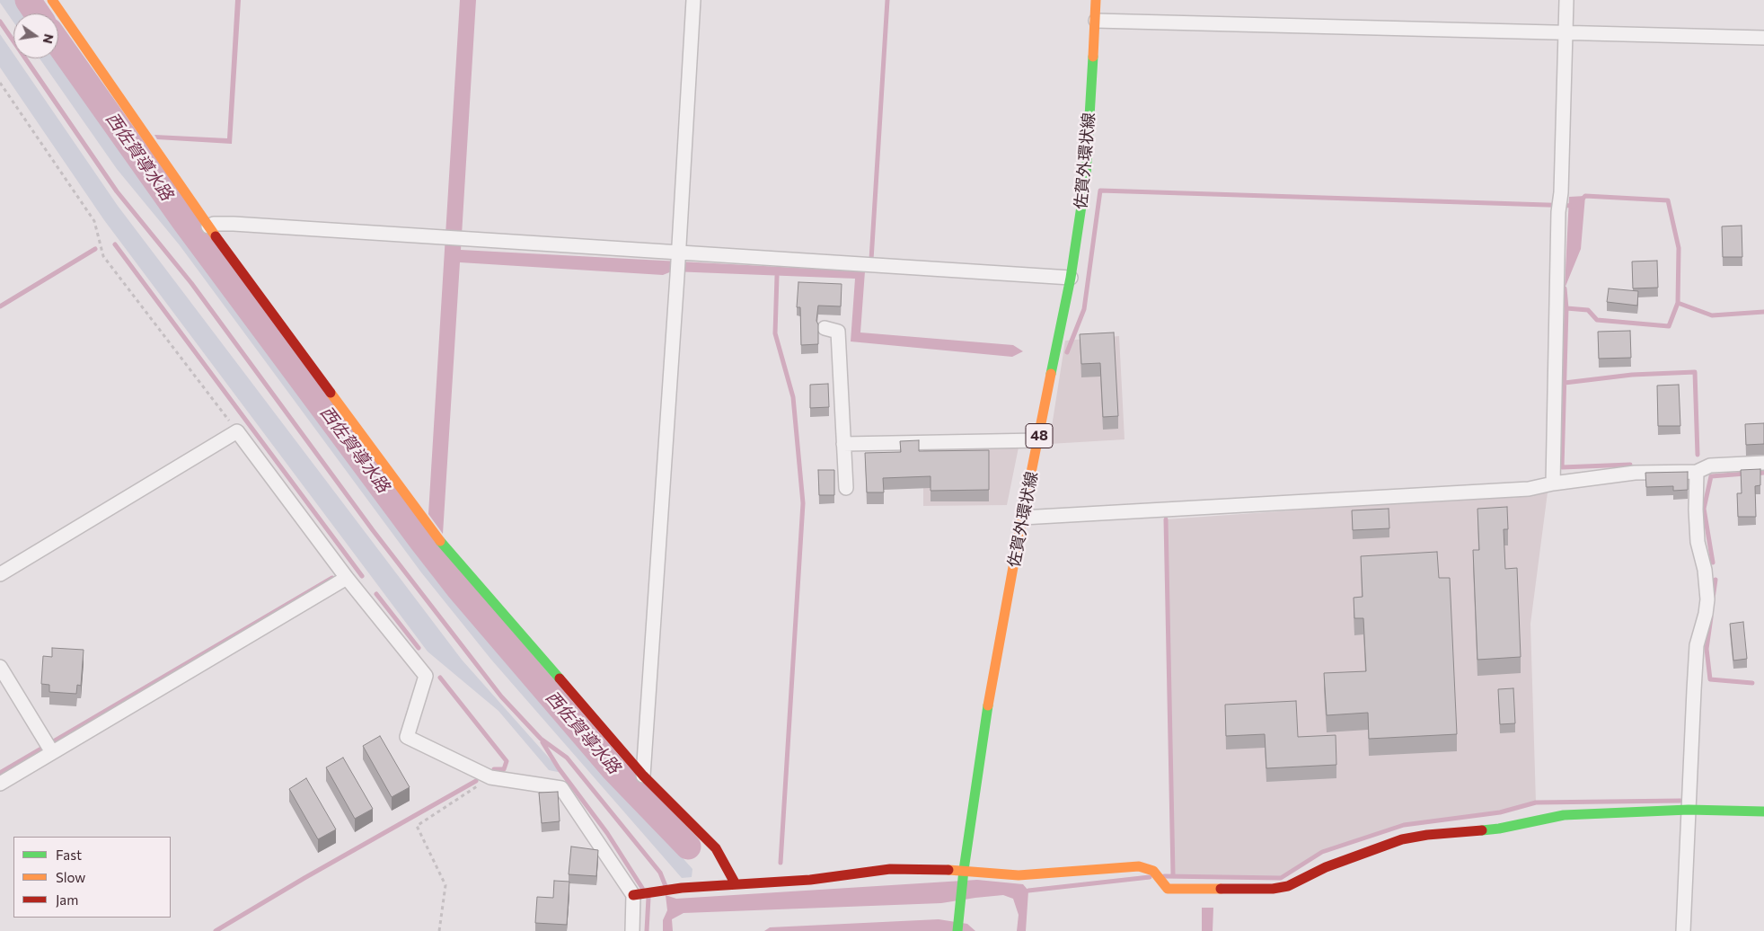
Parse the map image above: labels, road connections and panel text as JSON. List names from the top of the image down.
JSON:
{
  "streets": {
    "street": ["佐賀外環状線", "48"]
  },
  "water": ["西佐賀導水路"],
  "legend": ["Fast", "Slow", "Jam"],
  "north": "right"
}
